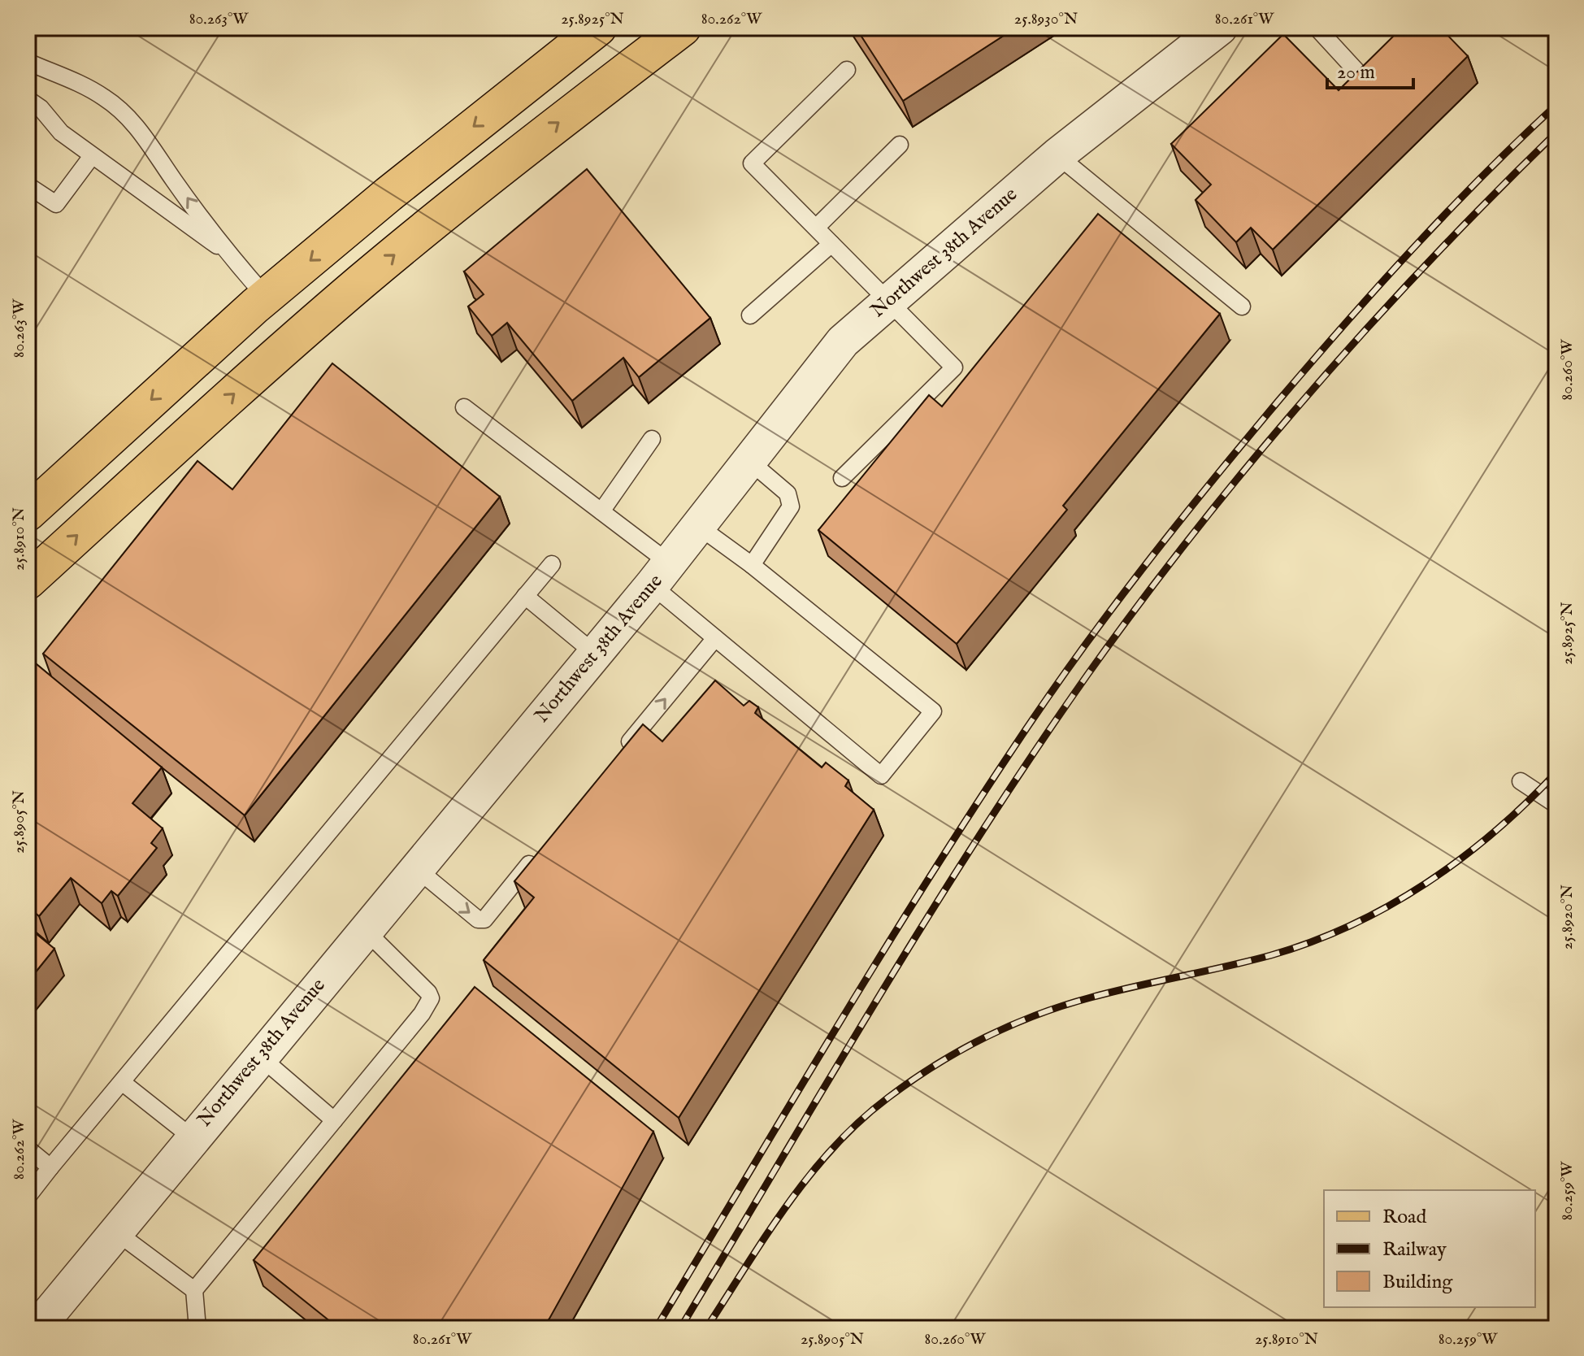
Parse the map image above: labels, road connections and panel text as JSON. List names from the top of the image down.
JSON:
{
  "streets": {
    "street": ["Northwest 38th Avenue"]
  },
  "legend": ["Road", "Railway", "Building"],
  "scale_bar": "20 m",
  "coordinates": [
    "80.263°W",
    "25.8925°N",
    "80.262°W",
    "25.8930°N",
    "80.261°W",
    "80.260°W",
    "25.8910°N",
    "25.8905°N",
    "25.8920°N",
    "80.259°W"
  ]
}
